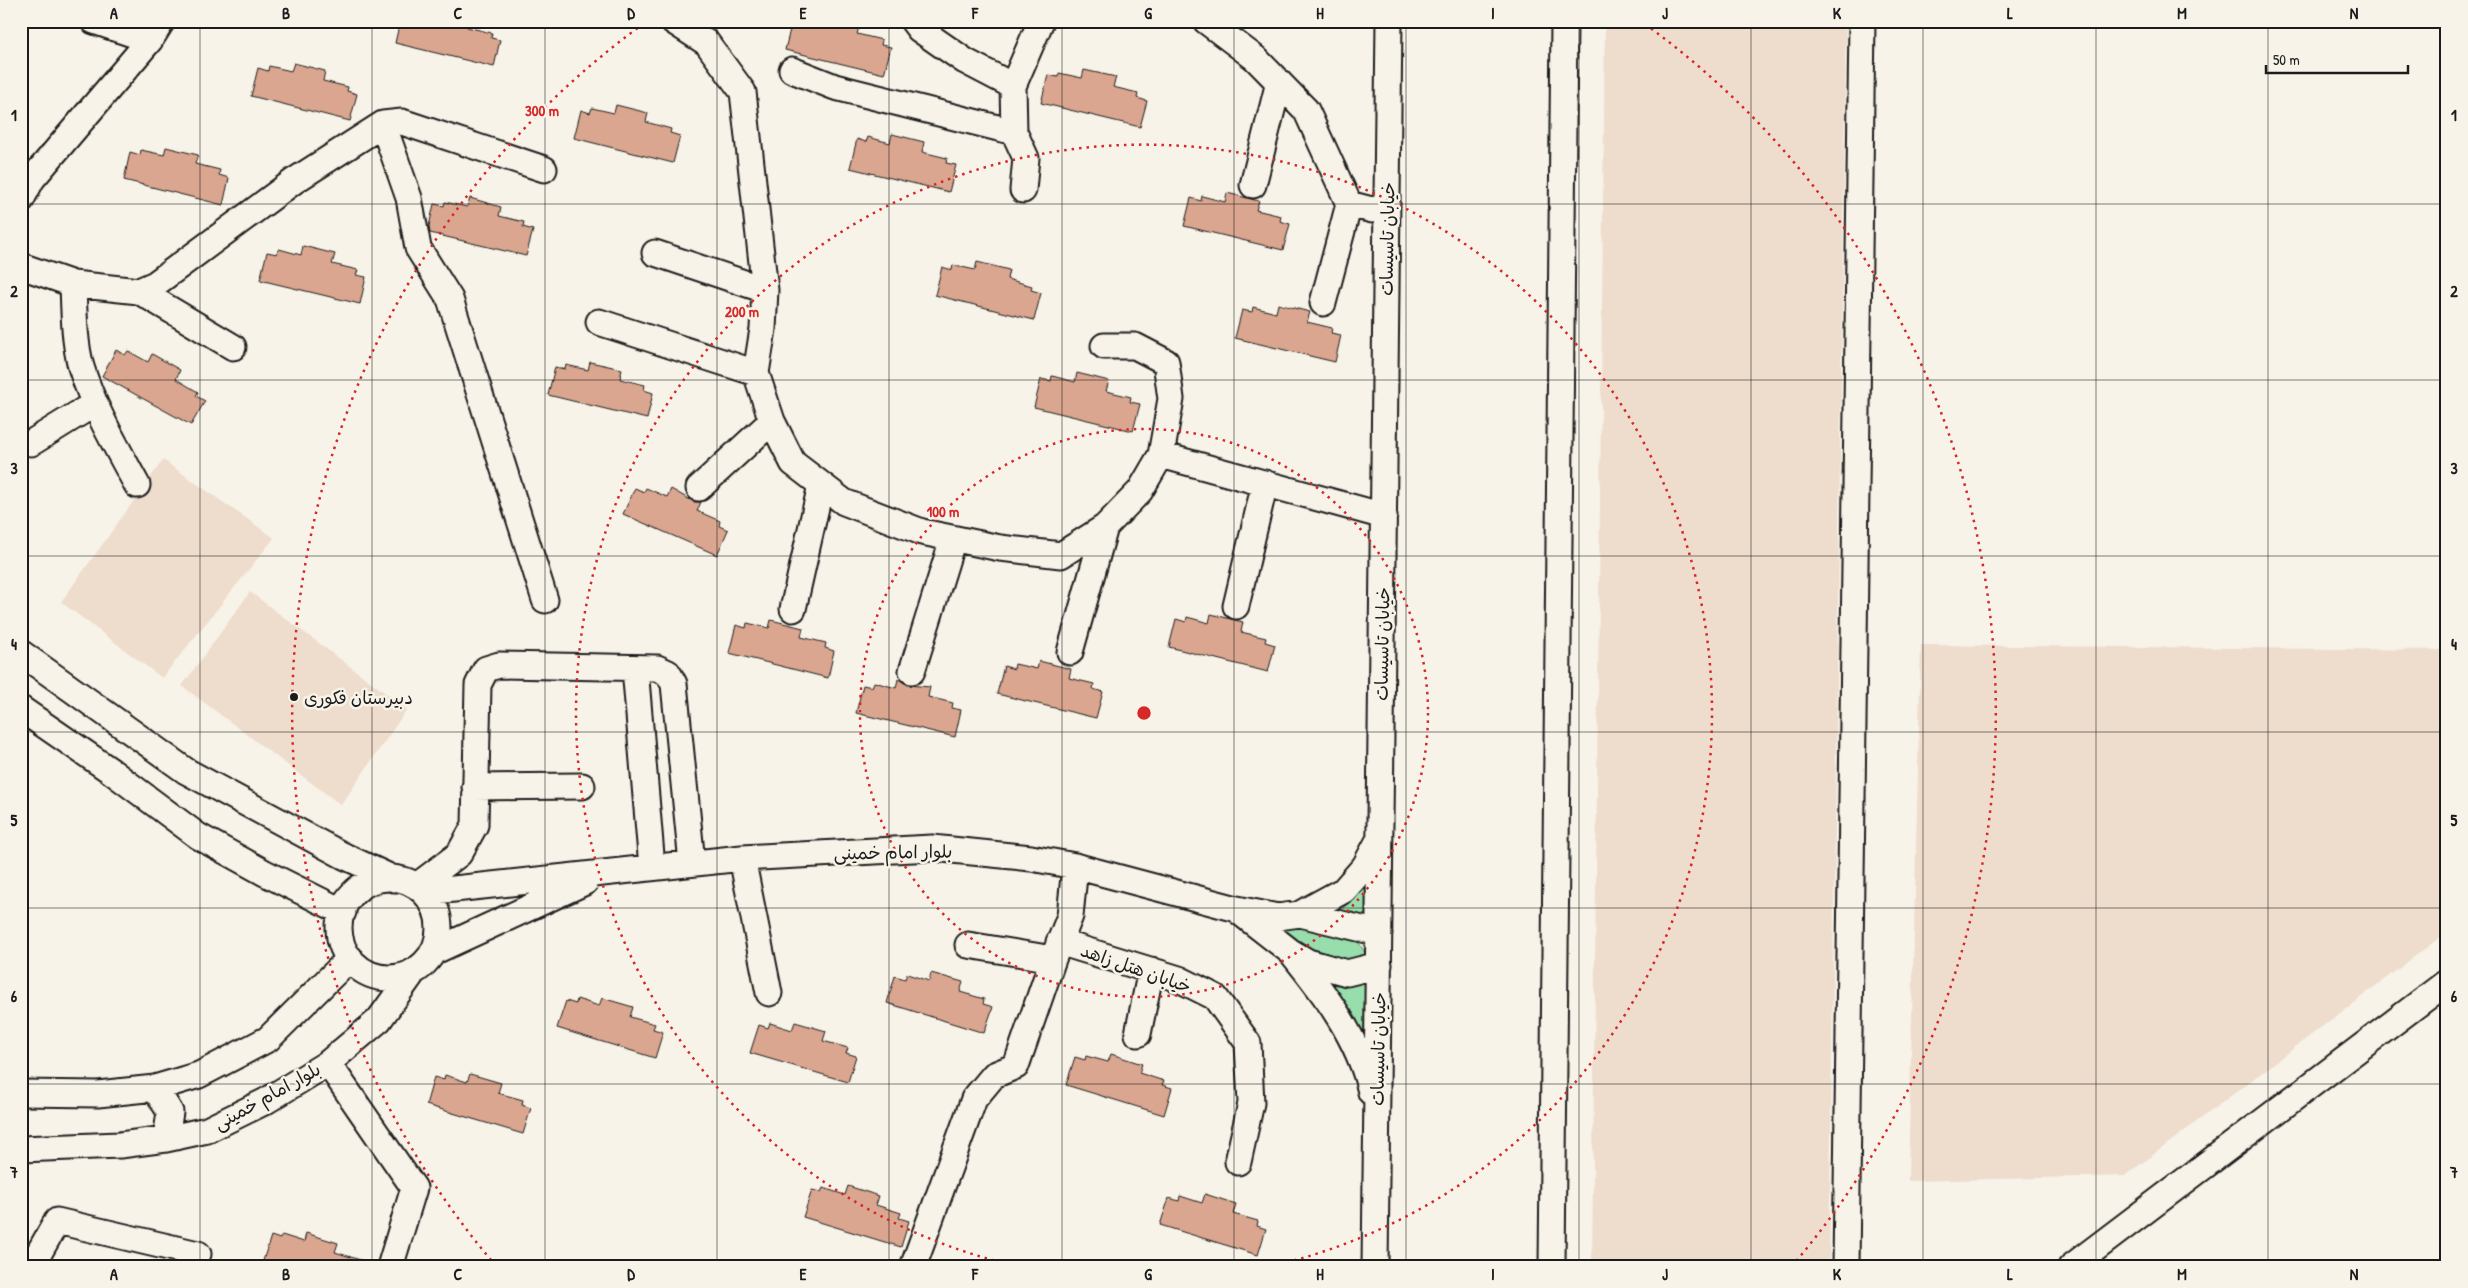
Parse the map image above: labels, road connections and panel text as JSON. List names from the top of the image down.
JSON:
{
  "streets": {
    "street": ["خیابان تاسیسات", "بلوار امام خمینی", "خیابان هتل زاهد"]
  },
  "places": ["دبیرستان فکوری"],
  "scale_bar": "50 m",
  "grid": {
    "columns": [
      "A",
      "B",
      "C",
      "D",
      "E",
      "F",
      "G",
      "H",
      "I",
      "J",
      "K",
      "L",
      "M",
      "N"
    ],
    "rows": [
      "1",
      "2",
      "3",
      "4",
      "5",
      "6",
      "7"
    ]
  },
  "rings": ["300 m", "200 m", "100 m"]
}
